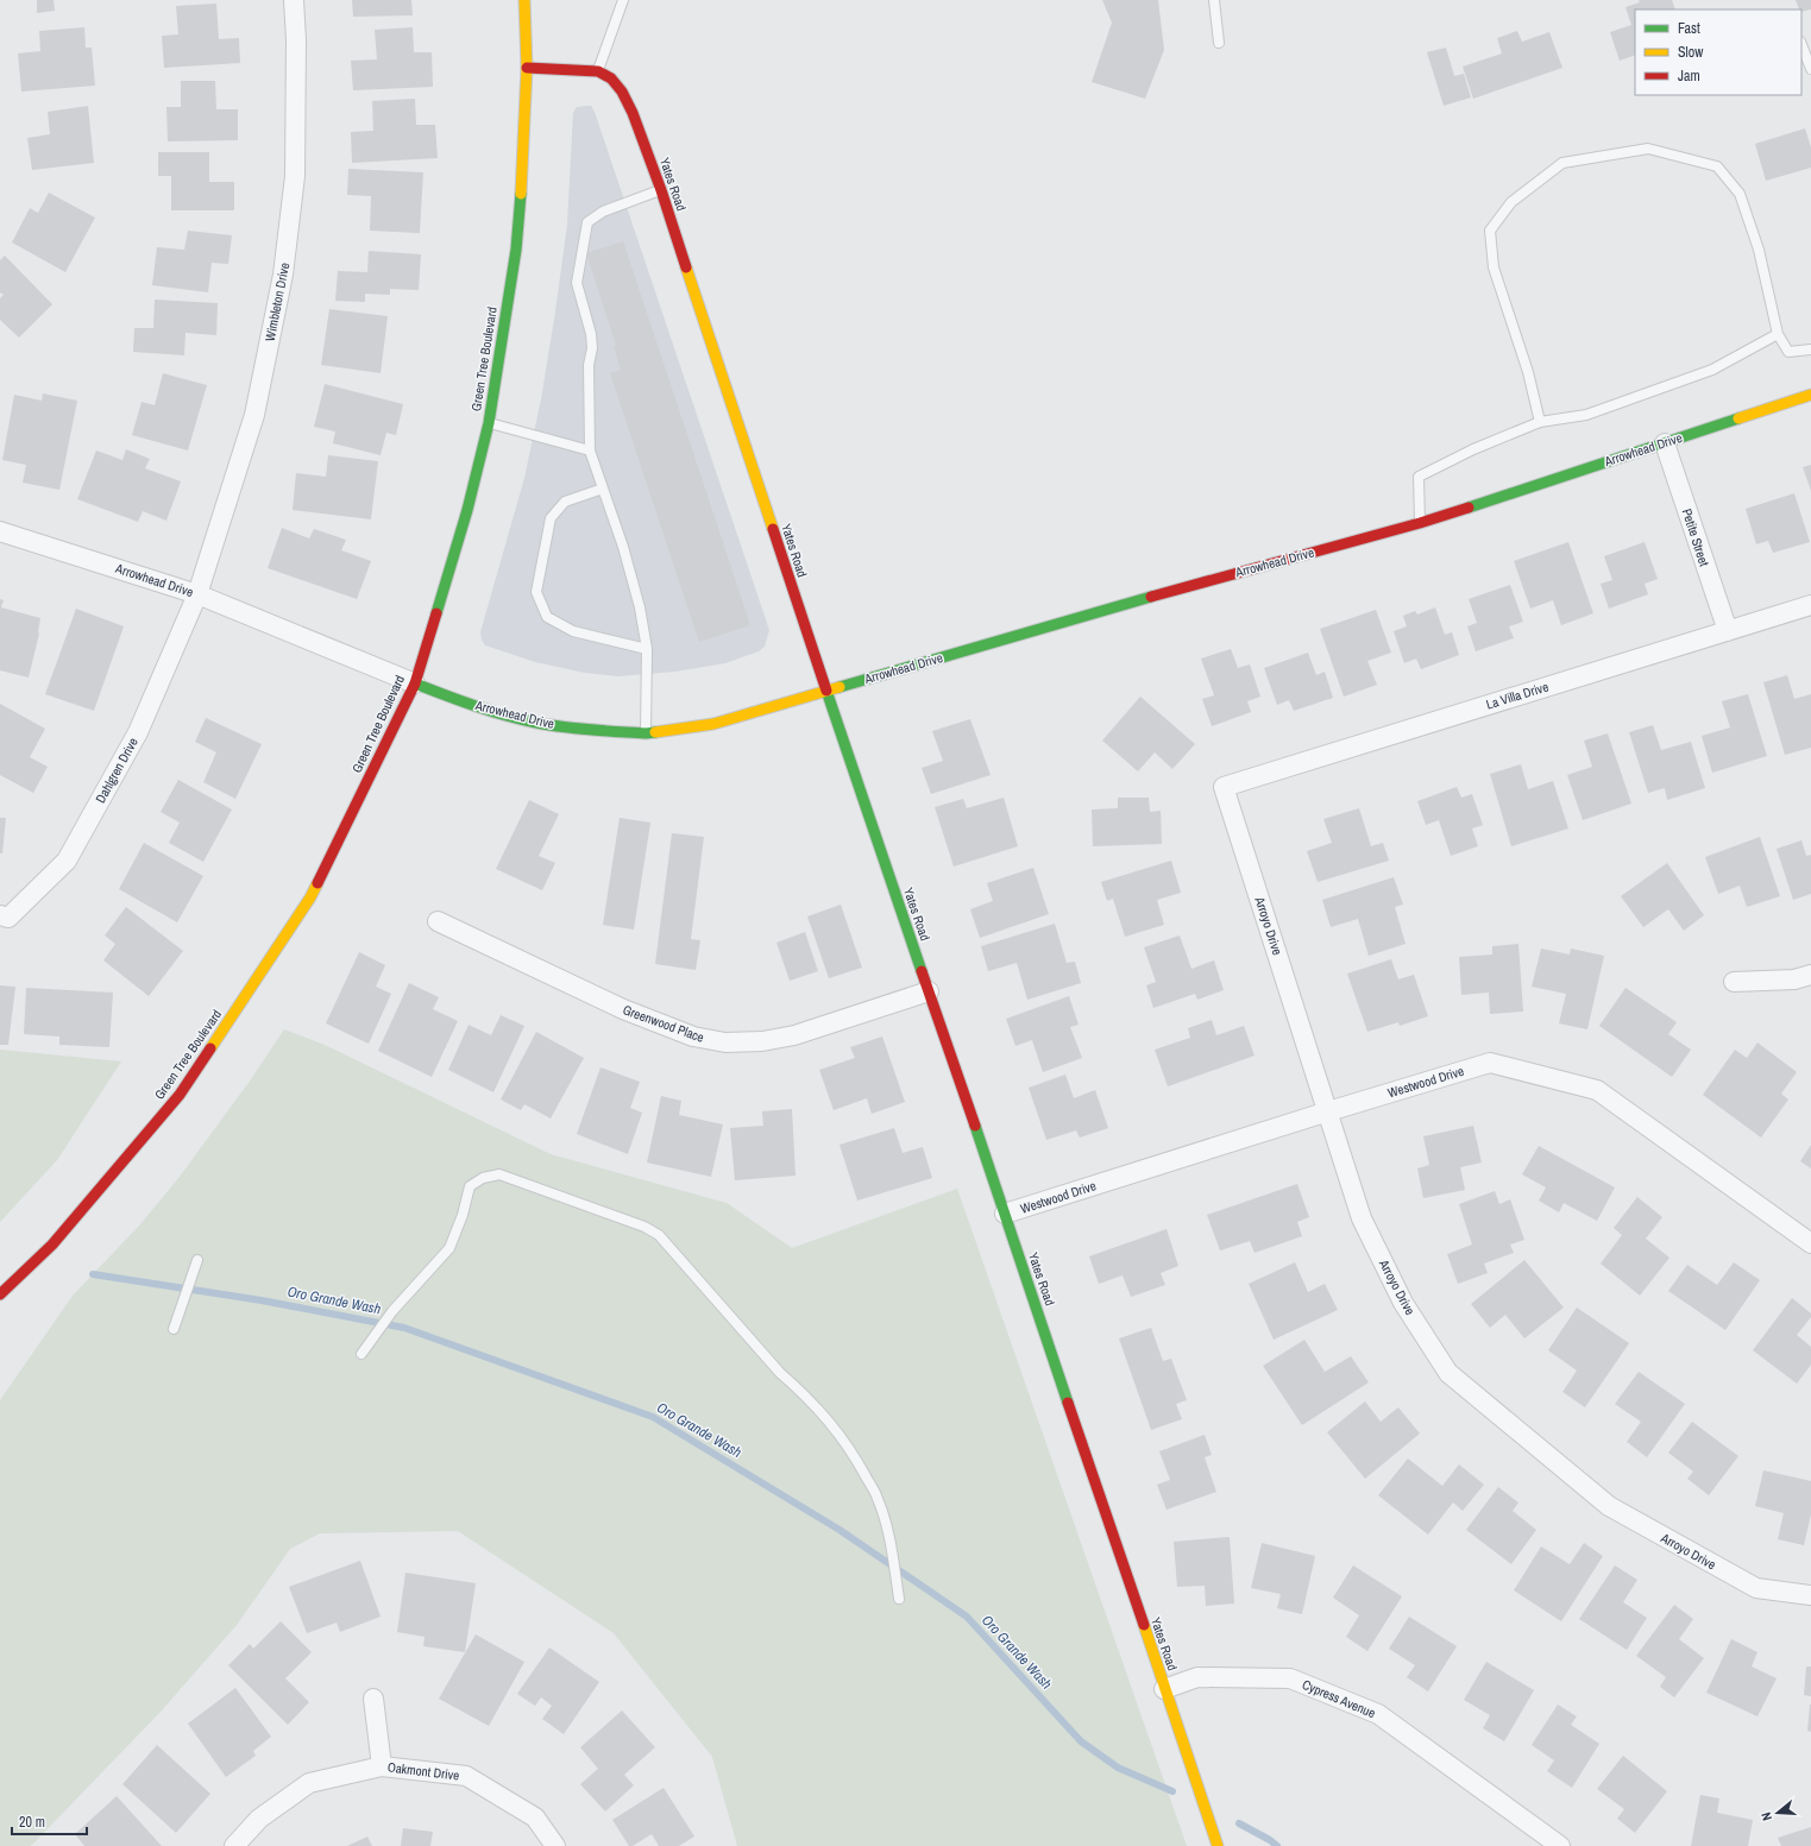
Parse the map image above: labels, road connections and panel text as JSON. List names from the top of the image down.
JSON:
{
  "streets": {
    "main road": ["Yates Road", "Green Tree Boulevard", "Arrowhead Drive"],
    "street": [
      "Wimbleton Drive",
      "Petite Street",
      "La Villa Drive",
      "Dahlgren Drive",
      "Arroyo Drive",
      "Greenwood Place",
      "Westwood Drive",
      "Cypress Avenue",
      "Oakmont Drive"
    ]
  },
  "crossings": [
    ["Yates Road", "Arrowhead Drive"],
    ["Yates Road", "Greenwood Place"],
    ["Yates Road", "Westwood Drive"],
    ["Yates Road", "Cypress Avenue"],
    ["Wimbleton Drive", "Arrowhead Drive"],
    ["Wimbleton Drive", "Dahlgren Drive"],
    ["Green Tree Boulevard", "Arrowhead Drive"],
    ["Arrowhead Drive", "Petite Street"],
    ["Arrowhead Drive", "Dahlgren Drive"],
    ["Petite Street", "La Villa Drive"],
    ["La Villa Drive", "Arroyo Drive"],
    ["Arroyo Drive", "Westwood Drive"]
  ],
  "water": ["Oro Grande Wash"],
  "legend": ["Fast", "Slow", "Jam"],
  "scale_bar": "20 m",
  "north": "left"
}
